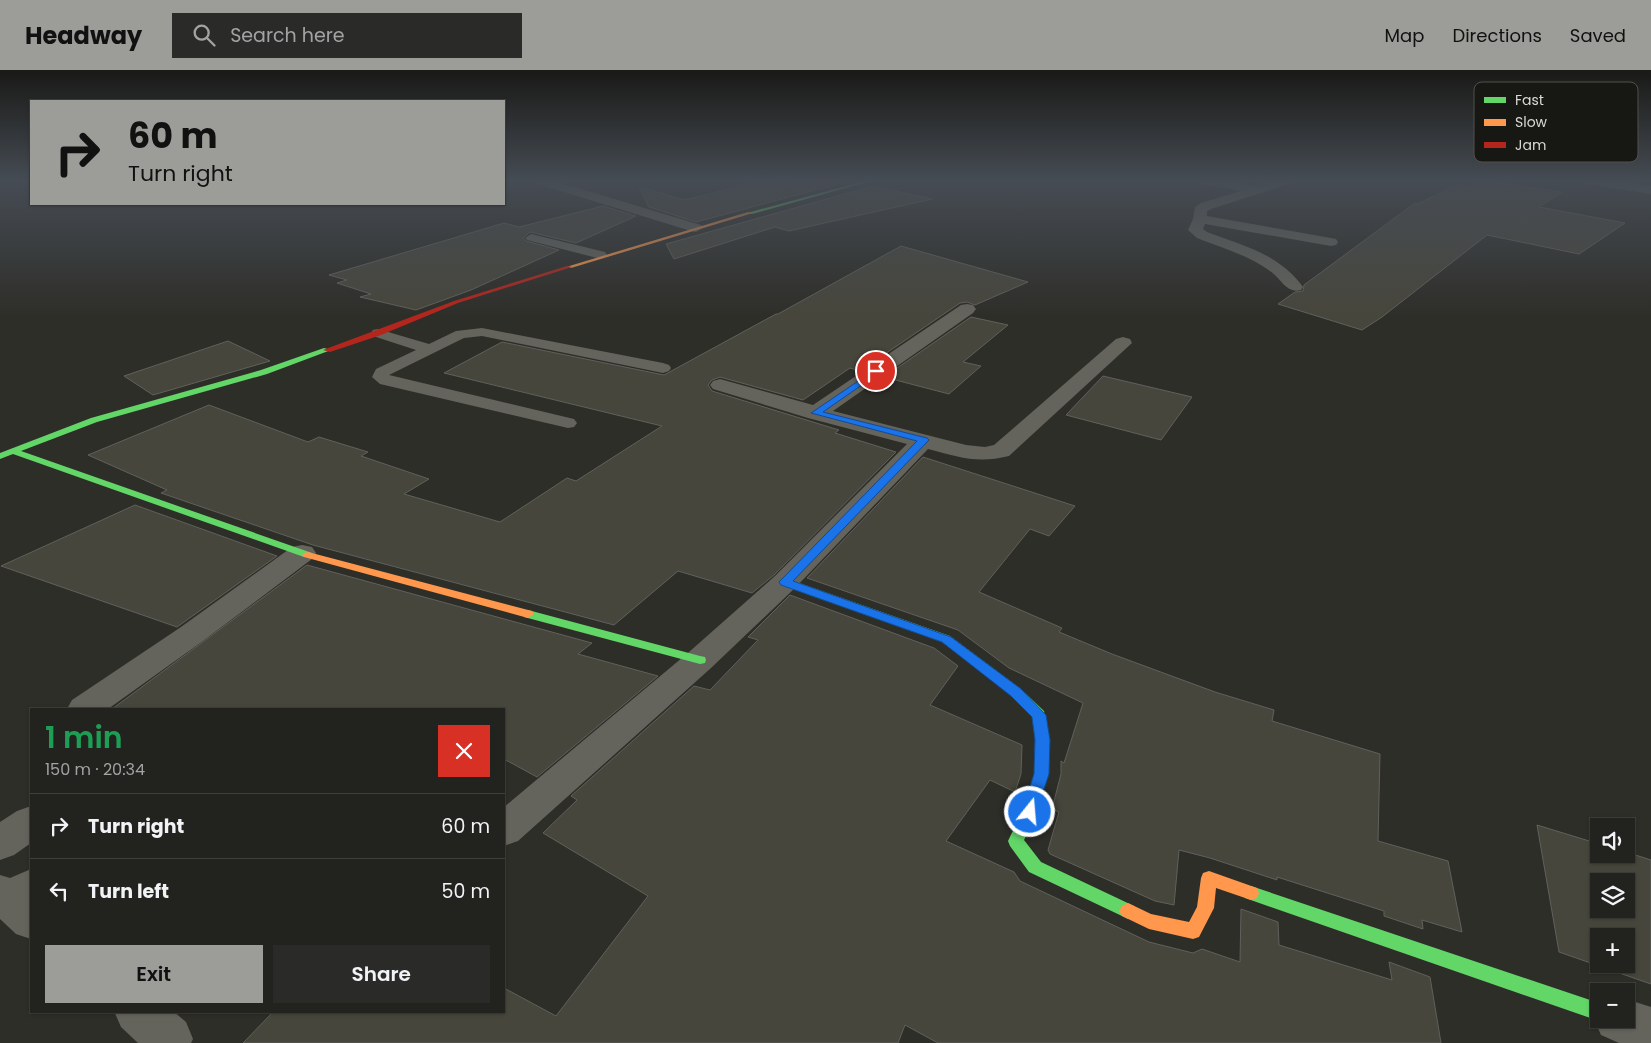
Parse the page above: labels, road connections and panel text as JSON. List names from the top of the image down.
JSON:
{
  "legend": ["Fast", "Slow", "Jam"],
  "page": {
    "header": "Headway",
    "search": "Search here",
    "nav": ["Map", "Directions", "Saved"],
    "turn": ["60 m", "Turn right"],
    "heading": ["1 min", "150 m · 20:34"],
    "list": [
      {
        "name": "Turn right",
        "value": "60 m"
      },
      {
        "name": "Turn left",
        "value": "50 m"
      }
    ],
    "map_buttons": ["+", "−"],
    "buttons": ["Exit", "Share"]
  }
}
